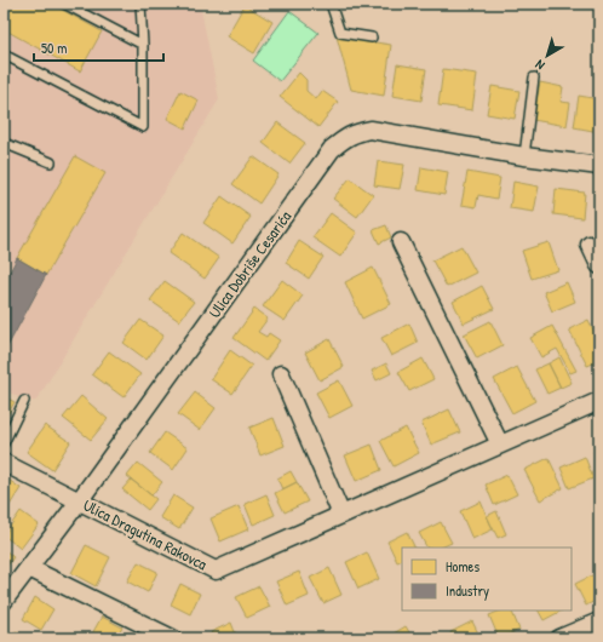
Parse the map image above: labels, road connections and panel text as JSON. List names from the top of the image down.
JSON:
{
  "streets": {
    "street": ["Ulica Dobriše Cesarića", "Ulica Dragutina Rakovca"]
  },
  "crossings": [
    ["Ulica Dobriše Cesarića", "Ulica Dragutina Rakovca"]
  ],
  "legend": ["Homes", "Industry"],
  "scale_bar": "50 m",
  "north": "bottom left"
}
